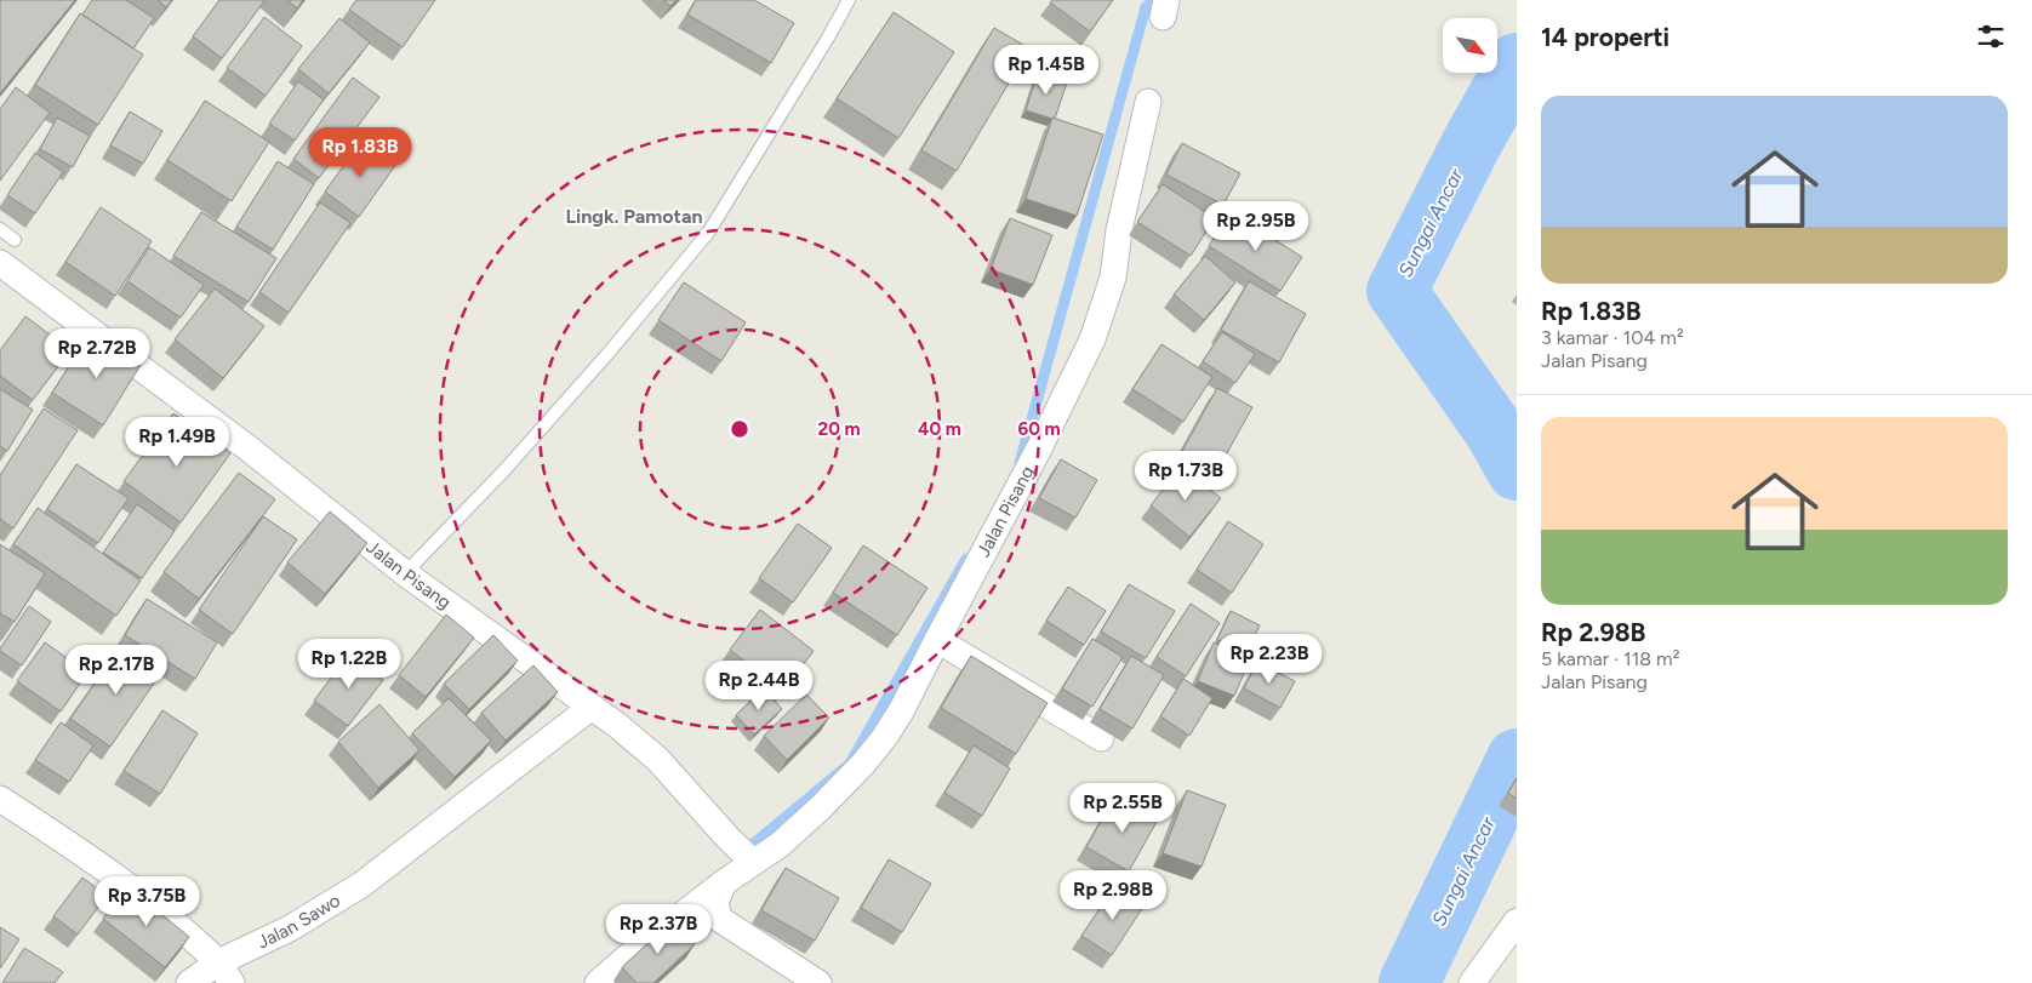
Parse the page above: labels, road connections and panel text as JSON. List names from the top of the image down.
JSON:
{
  "streets": {
    "street": ["Jalan Pisang", "Jalan Sawo"]
  },
  "crossings": [
    ["Jalan Pisang", "Jalan Sawo"]
  ],
  "districts": ["Lingk. Pamotan"],
  "water": ["Sungai Ancar"],
  "north": "bottom right",
  "page": {
    "heading": "14 properti",
    "price": [
      "Rp 1.45B",
      "Rp 1.83B",
      "Rp 2.95B",
      "Rp 2.72B",
      "Rp 1.49B",
      "Rp 1.73B",
      "Rp 2.23B",
      "Rp 1.22B",
      "Rp 2.17B",
      "Rp 2.44B",
      "Rp 2.55B",
      "Rp 2.98B",
      "Rp 3.75B",
      "Rp 2.37B"
    ],
    "list": [
      {
        "name": "Rp 1.83B",
        "note": "3 kamar · 104 m² · Jalan Pisang"
      },
      {
        "name": "Rp 2.98B",
        "note": "5 kamar · 118 m² · Jalan Pisang"
      }
    ]
  },
  "rings": ["20 m", "40 m", "60 m"]
}
